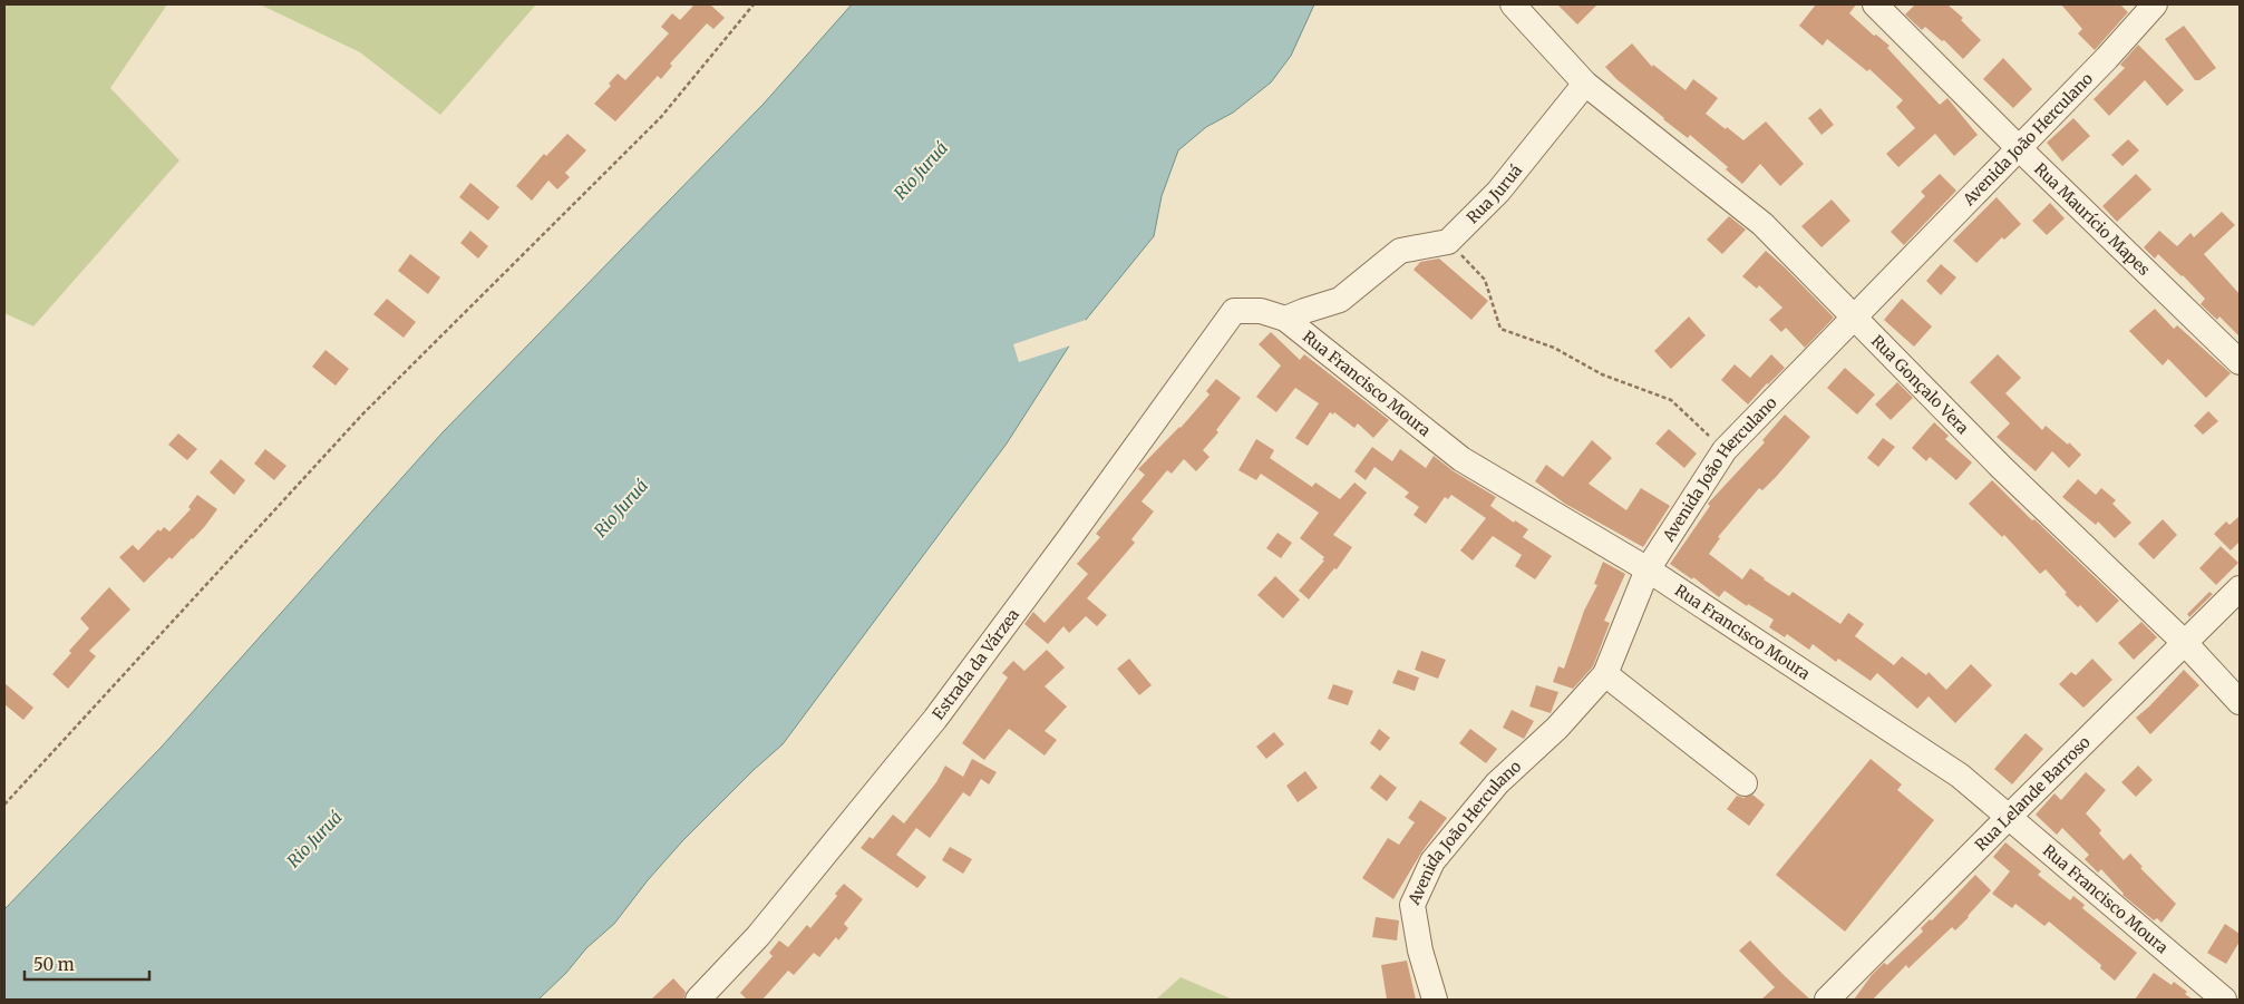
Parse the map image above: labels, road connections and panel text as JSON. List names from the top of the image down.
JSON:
{
  "streets": {
    "street": [
      "Avenida João Herculano",
      "Rua Juruá",
      "Rua Maurício Mapes",
      "Rua Francisco Moura",
      "Rua Gonçalo Vera",
      "Estrada da Várzea",
      "Rua Lelande Barroso"
    ]
  },
  "crossings": [
    ["Avenida João Herculano", "Rua Maurício Mapes"],
    ["Avenida João Herculano", "Rua Francisco Moura"],
    ["Avenida João Herculano", "Rua Gonçalo Vera"],
    ["Rua Juruá", "Rua Gonçalo Vera"],
    ["Rua Francisco Moura", "Estrada da Várzea"],
    ["Rua Francisco Moura", "Rua Lelande Barroso"],
    ["Rua Gonçalo Vera", "Rua Lelande Barroso"]
  ],
  "water": ["Rio Juruá"],
  "scale_bar": "50 m"
}
